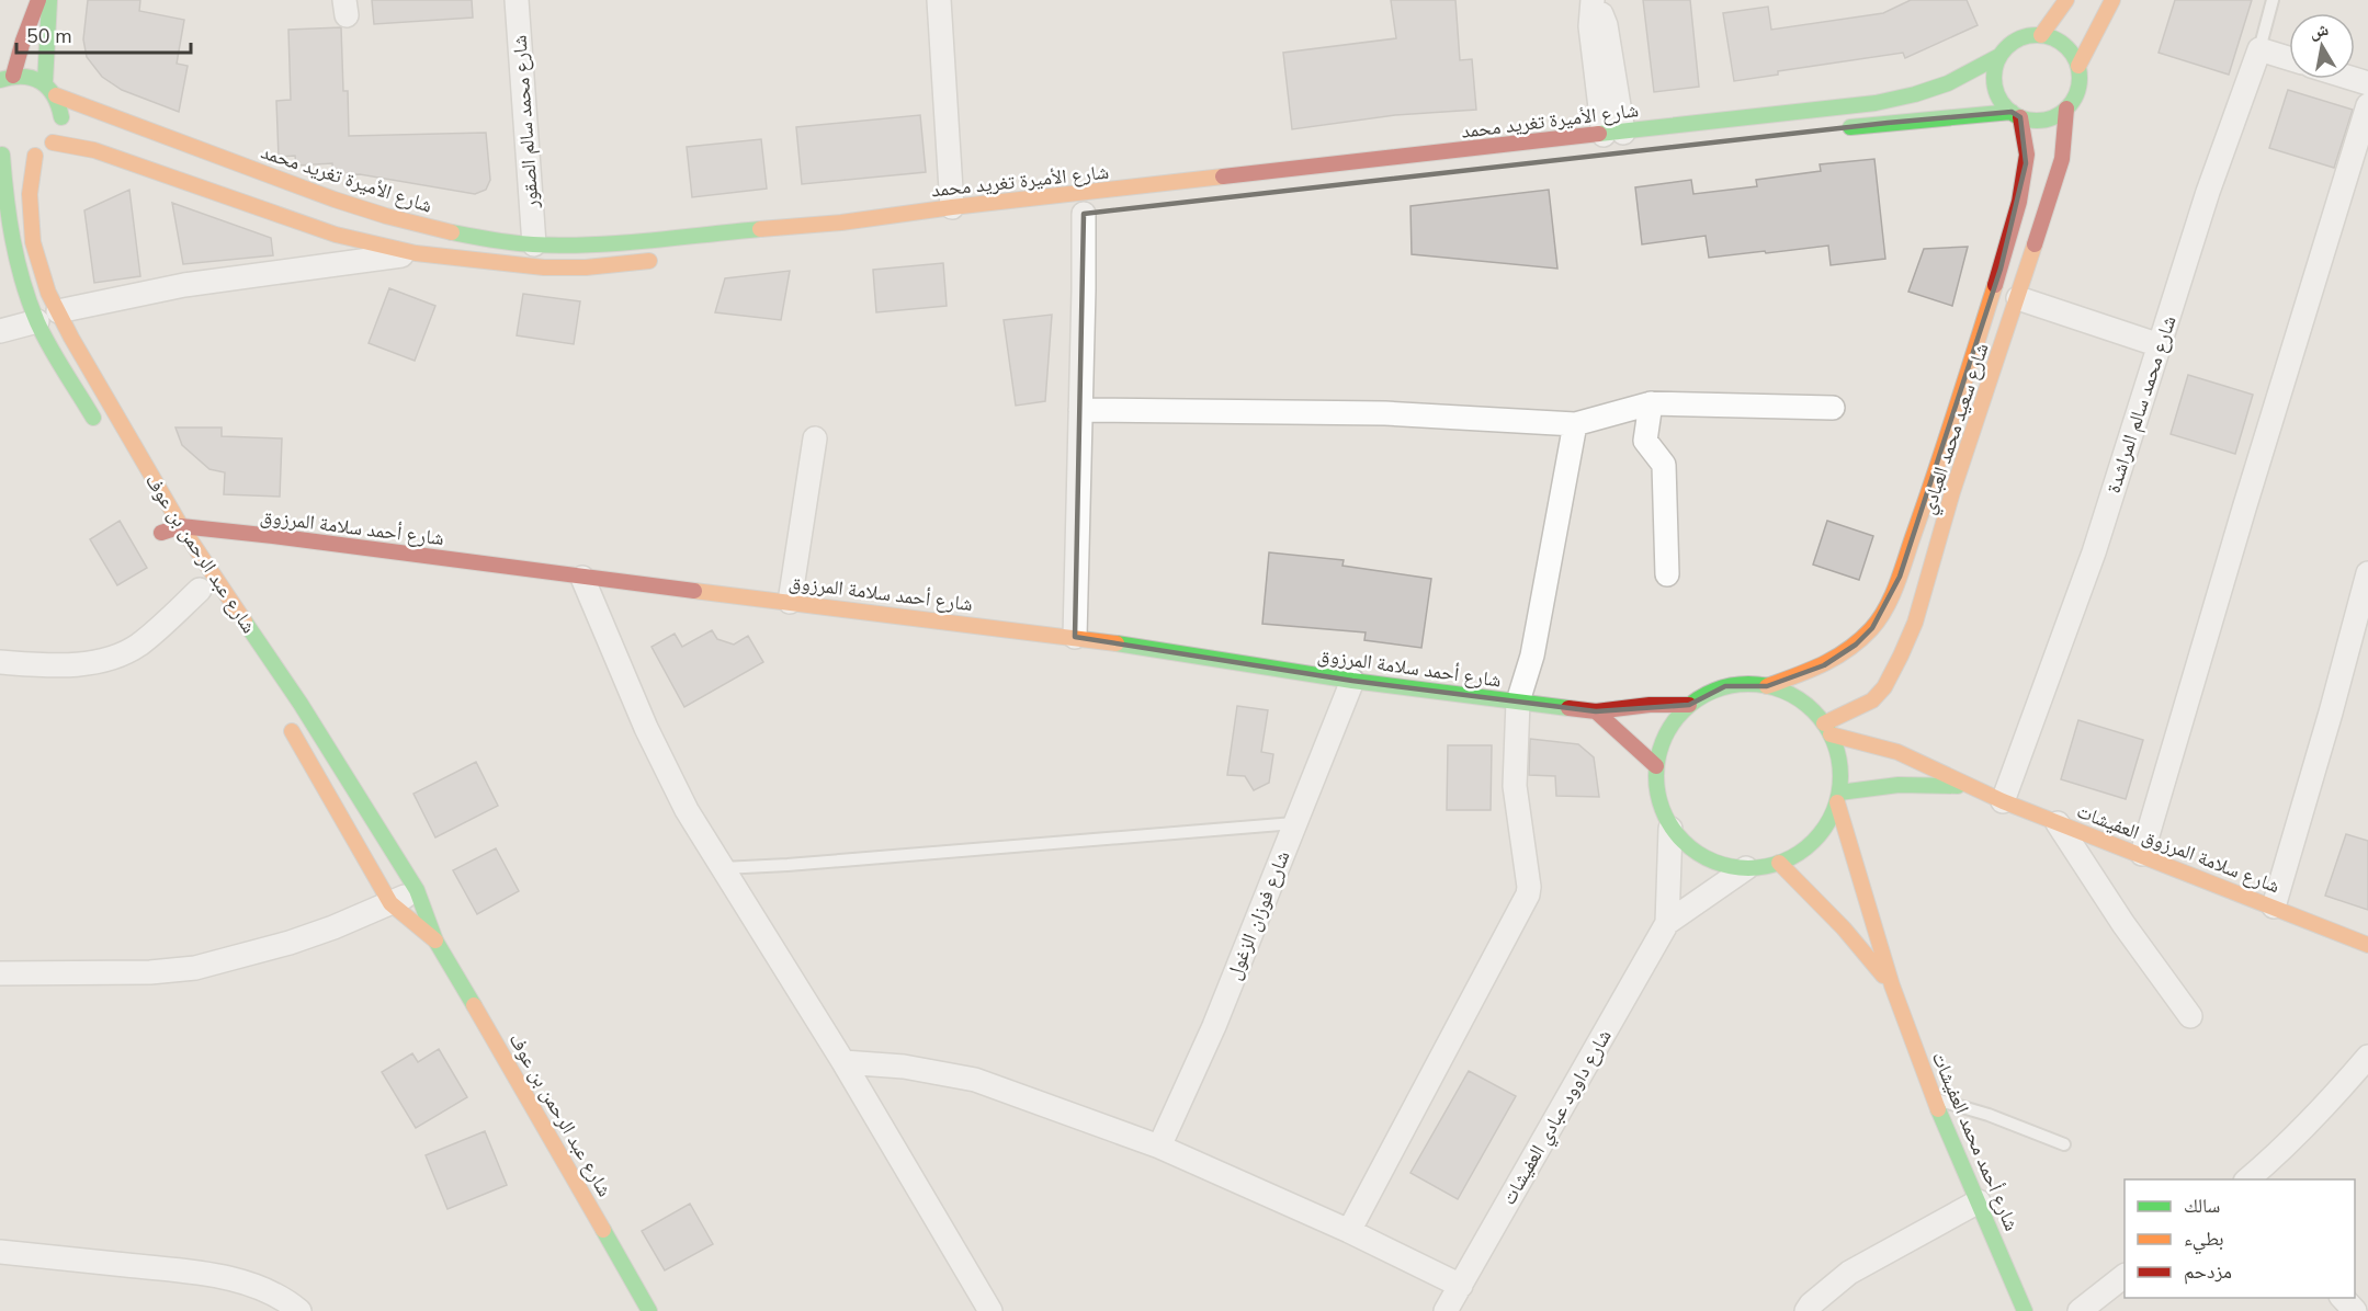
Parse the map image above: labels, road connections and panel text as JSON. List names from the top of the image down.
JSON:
{
  "streets": {
    "street": [
      "شارع الأميرة تغريد محمد",
      "شارع محمد سالم الصقور",
      "شارع محمد سالم المراشدة",
      "شارع سعيد محمد العبادي",
      "شارع أحمد سلامة المرزوق",
      "شارع عبد الرحمن بن عوف",
      "شارع سلامة المرزوق العفيشات",
      "شارع فوزان الزغول",
      "شارع داوود عبادي العفيشات",
      "شارع أحمد محمد العفيشات"
    ]
  },
  "crossings": [
    ["شارع الأميرة تغريد محمد", "شارع محمد سالم الصقور"],
    ["شارع الأميرة تغريد محمد", "شارع سعيد محمد العبادي"],
    ["شارع محمد سالم المراشدة", "شارع سلامة المرزوق العفيشات"],
    ["شارع سعيد محمد العبادي", "شارع أحمد سلامة المرزوق"],
    ["شارع سعيد محمد العبادي", "شارع سلامة المرزوق العفيشات"],
    ["شارع سعيد محمد العبادي", "شارع داوود عبادي العفيشات"],
    ["شارع سعيد محمد العبادي", "شارع أحمد محمد العفيشات"],
    ["شارع أحمد سلامة المرزوق", "شارع عبد الرحمن بن عوف"],
    ["شارع أحمد سلامة المرزوق", "شارع سلامة المرزوق العفيشات"],
    ["شارع أحمد سلامة المرزوق", "شارع فوزان الزغول"],
    ["شارع أحمد سلامة المرزوق", "شارع داوود عبادي العفيشات"],
    ["شارع أحمد سلامة المرزوق", "شارع أحمد محمد العفيشات"],
    ["شارع سلامة المرزوق العفيشات", "شارع داوود عبادي العفيشات"],
    ["شارع سلامة المرزوق العفيشات", "شارع أحمد محمد العفيشات"],
    ["شارع داوود عبادي العفيشات", "شارع أحمد محمد العفيشات"]
  ],
  "legend": ["سالك", "بطيء", "مزدحم"],
  "scale_bar": "50 m",
  "north": "top"
}
